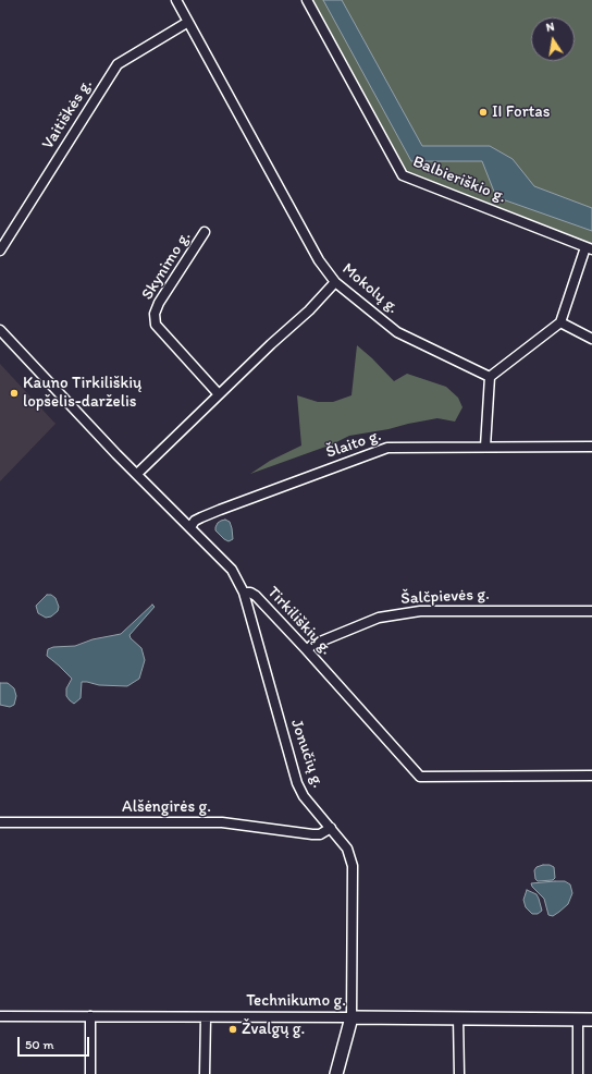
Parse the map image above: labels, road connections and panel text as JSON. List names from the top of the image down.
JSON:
{
  "streets": {
    "street": [
      "Vaitiškės g.",
      "Balbieriškio g.",
      "Skynimo g.",
      "Mokolų g.",
      "Šlaito g.",
      "Šalčpievės g.",
      "Tirkiliškių g.",
      "Jonučių g.",
      "Alšėngirės g.",
      "Technikumo g."
    ]
  },
  "crossings": [
    ["Vaitiškės g.", "Mokolų g."],
    ["Šlaito g.", "Tirkiliškių g."],
    ["Šalčpievės g.", "Tirkiliškių g."],
    ["Tirkiliškių g.", "Jonučių g."],
    ["Jonučių g.", "Alšėngirės g."],
    ["Jonučių g.", "Technikumo g."]
  ],
  "places": ["II Fortas", "Kauno Tirkiliškių lopšelis-darželis", "Žvalgų g."],
  "scale_bar": "50 m",
  "north": "top"
}
